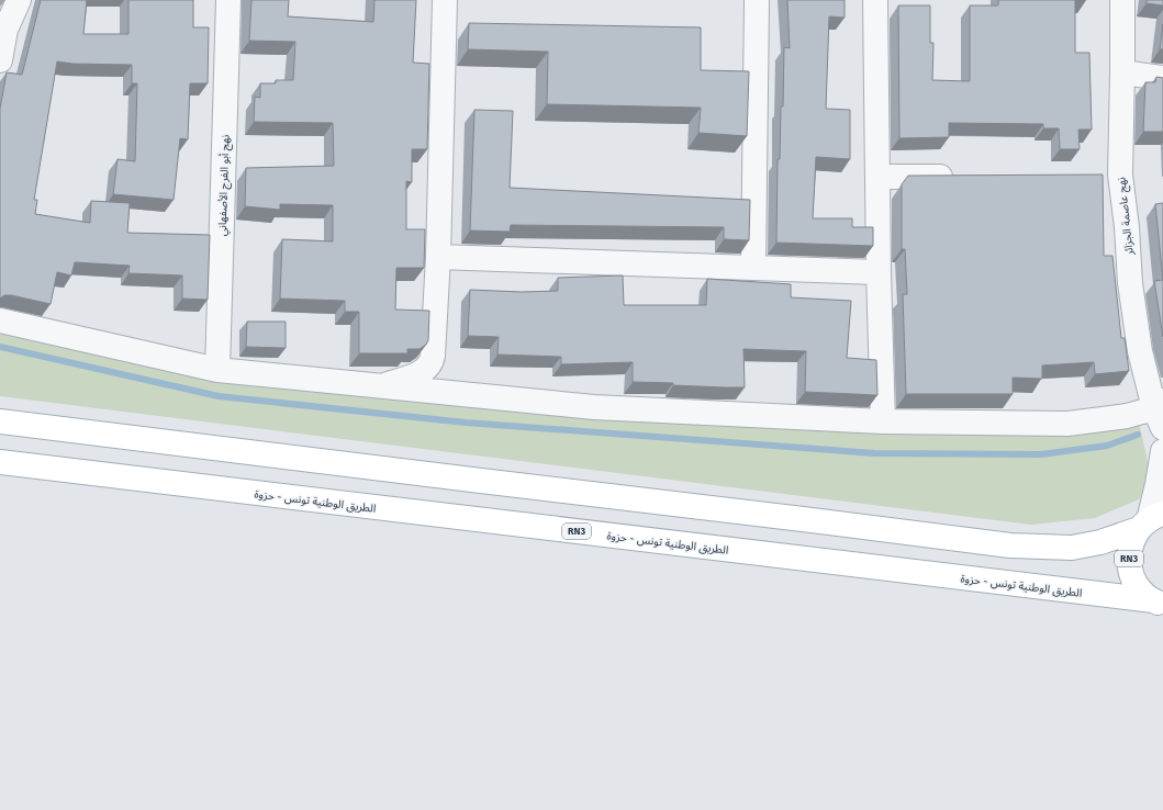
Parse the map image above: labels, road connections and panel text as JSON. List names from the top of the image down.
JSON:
{
  "streets": {
    "main road": ["الطريق الوطنية تونس - حزوة", "RN3"],
    "street": ["نهج أبو الفرج الأصفهاني", "نهج عاصمة الجزائر"]
  },
  "crossings": [
    ["الطريق الوطنية تونس - حزوة", "RN3"]
  ]
}
